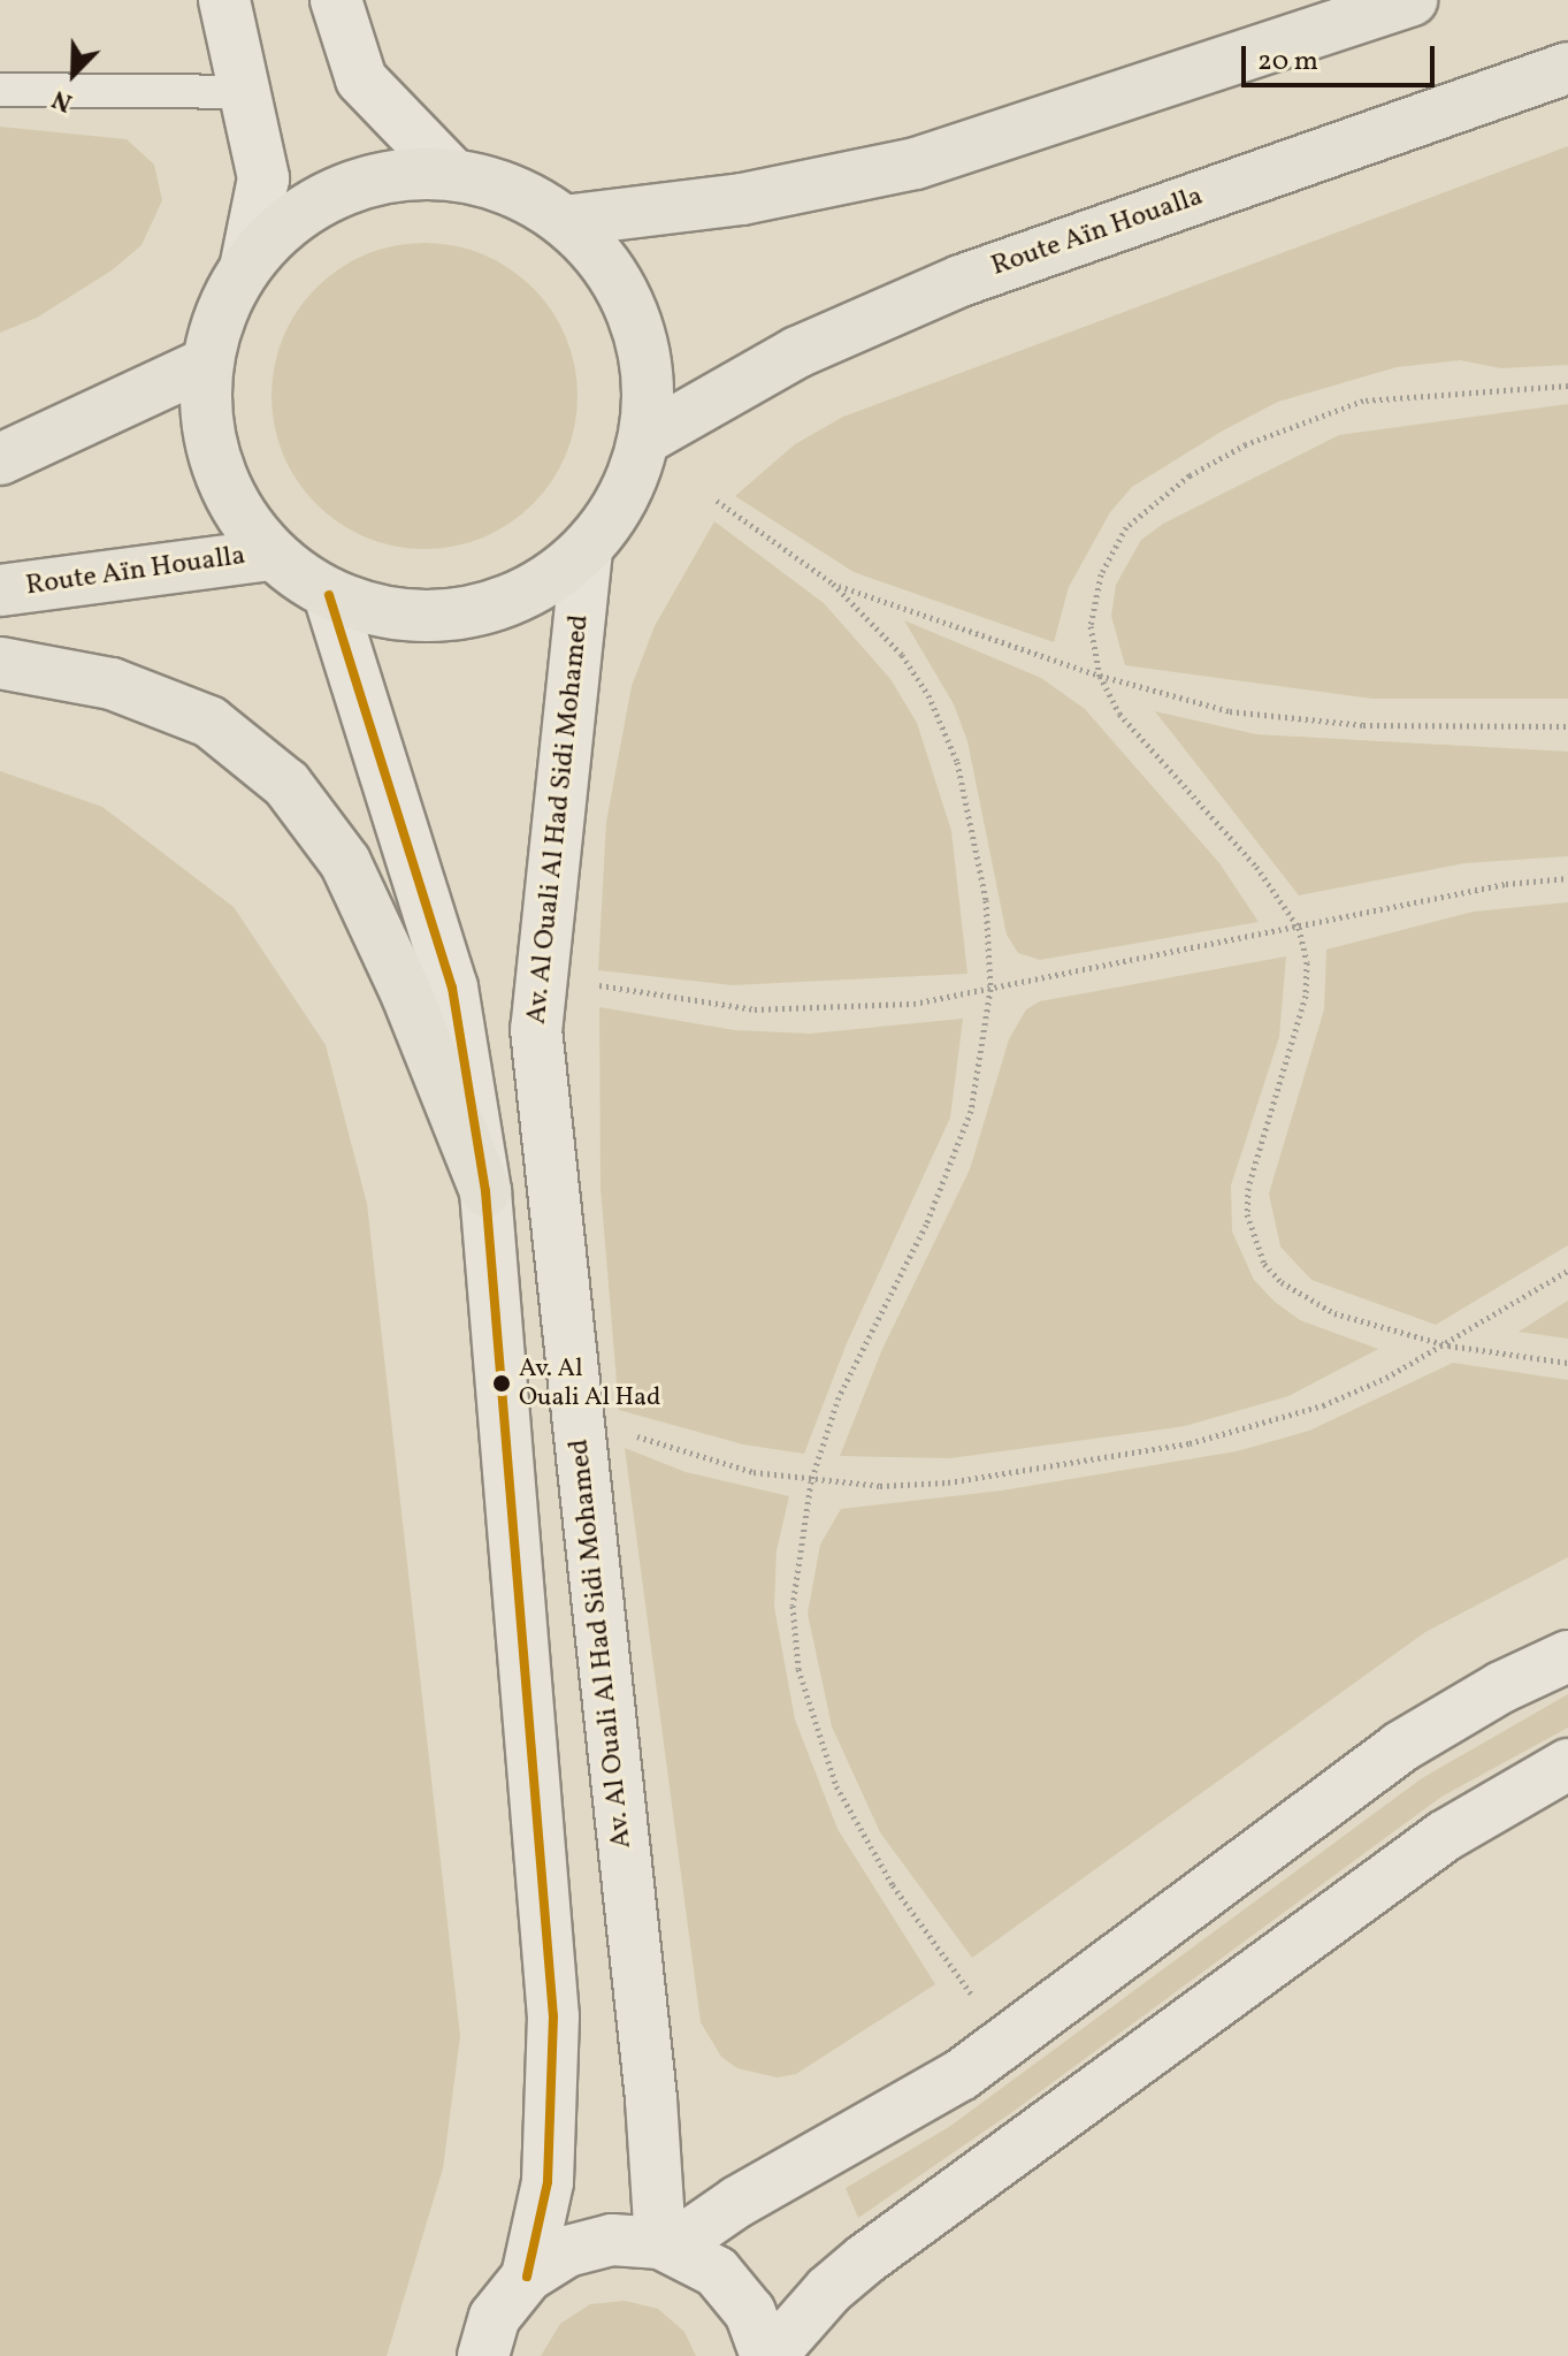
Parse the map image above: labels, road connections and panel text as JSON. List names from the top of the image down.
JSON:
{
  "streets": {
    "highway": ["Route Aïn Houalla"],
    "street": ["Av. Al Ouali Al Had Sidi Mohamed"]
  },
  "places": ["Av. Al Ouali Al Had"],
  "scale_bar": "20 m",
  "north": "bottom left"
}
